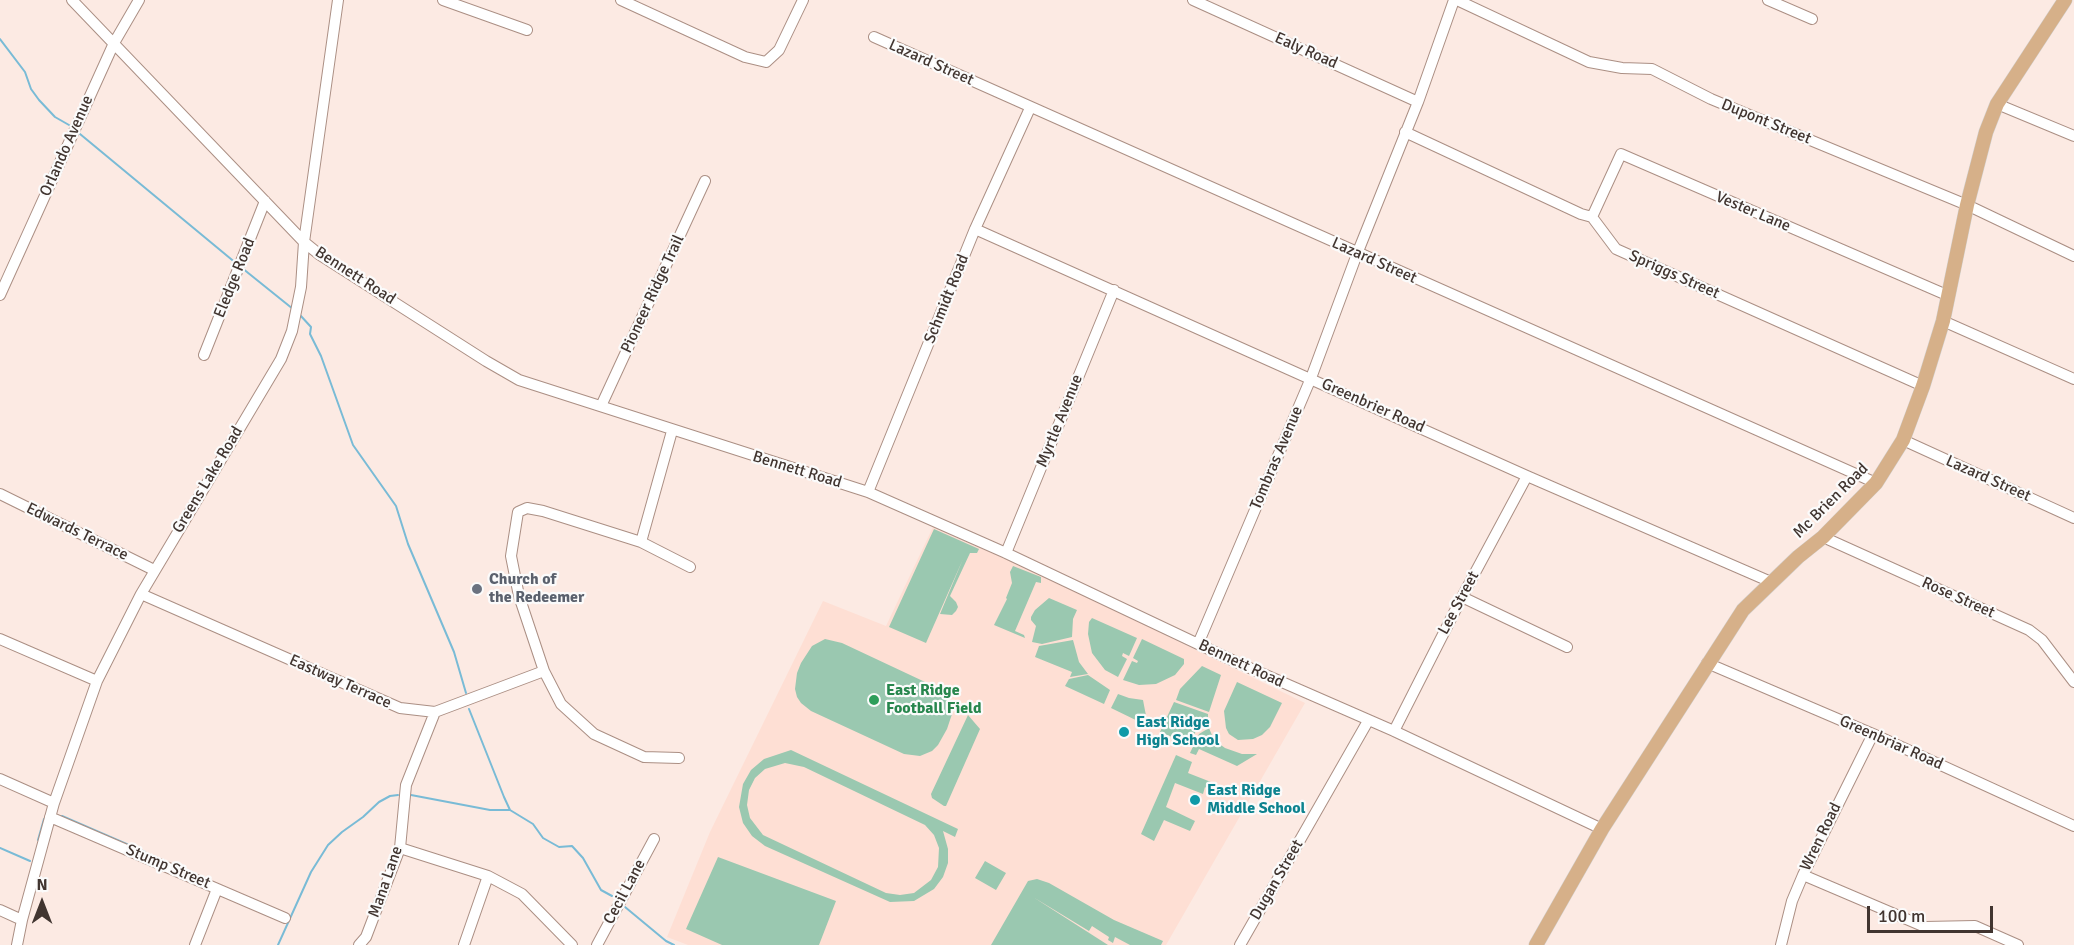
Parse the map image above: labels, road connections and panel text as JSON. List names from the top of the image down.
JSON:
{
  "streets": {
    "main road": ["Mc Brien Road"],
    "street": [
      "Ealy Road",
      "Lazard Street",
      "Dupont Street",
      "Orlando Avenue",
      "Vester Lane",
      "Spriggs Street",
      "Bennett Road",
      "Eledge Road",
      "Pioneer Ridge Trail",
      "Schmidt Road",
      "Greenbrier Road",
      "Myrtle Avenue",
      "Tombras Avenue",
      "Greens Lake Road",
      "Edwards Terrace",
      "Rose Street",
      "Lee Street",
      "Eastway Terrace",
      "Greenbriar Road",
      "Wren Road",
      "Stump Street",
      "Dugan Street",
      "Mana Lane",
      "Cecil Lane"
    ]
  },
  "crossings": [
    ["Ealy Road", "Tombras Avenue"],
    ["Lazard Street", "Schmidt Road"],
    ["Lazard Street", "Tombras Avenue"],
    ["Lazard Street", "Mc Brien Road"],
    ["Dupont Street", "Tombras Avenue"],
    ["Dupont Street", "Mc Brien Road"],
    ["Orlando Avenue", "Bennett Road"],
    ["Vester Lane", "Spriggs Street"],
    ["Vester Lane", "Mc Brien Road"],
    ["Spriggs Street", "Mc Brien Road"],
    ["Bennett Road", "Eledge Road"],
    ["Bennett Road", "Pioneer Ridge Trail"],
    ["Bennett Road", "Schmidt Road"],
    ["Bennett Road", "Myrtle Avenue"],
    ["Bennett Road", "Tombras Avenue"],
    ["Bennett Road", "Greens Lake Road"],
    ["Bennett Road", "Mc Brien Road"],
    ["Bennett Road", "Lee Street"],
    ["Bennett Road", "Dugan Street"],
    ["Schmidt Road", "Greenbrier Road"],
    ["Greenbrier Road", "Myrtle Avenue"],
    ["Greenbrier Road", "Tombras Avenue"],
    ["Greenbrier Road", "Mc Brien Road"],
    ["Greenbrier Road", "Lee Street"],
    ["Greens Lake Road", "Edwards Terrace"],
    ["Greens Lake Road", "Eastway Terrace"],
    ["Greens Lake Road", "Stump Street"],
    ["Mc Brien Road", "Rose Street"],
    ["Mc Brien Road", "Greenbriar Road"],
    ["Eastway Terrace", "Mana Lane"],
    ["Greenbriar Road", "Wren Road"]
  ],
  "places": [
    "Church of the Redeemer",
    "East Ridge Football Field",
    "East Ridge High School",
    "East Ridge Middle School"
  ],
  "scale_bar": "100 m",
  "north": "top"
}
